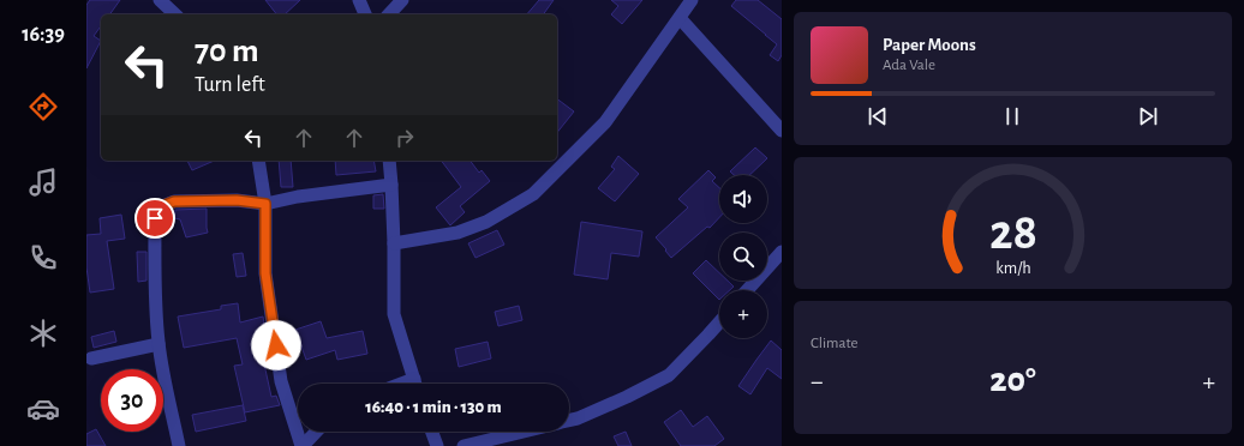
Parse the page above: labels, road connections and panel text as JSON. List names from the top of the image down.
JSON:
{
  "page": {
    "tabs": "16:39",
    "turn": ["70 m", "Turn left"],
    "song": ["Paper Moons", "Ada Vale"],
    "map_buttons": "+",
    "tile": "Climate",
    "heat": ["−", "20°", "+"],
    "limit": "30",
    "trip": "16:40 · 1 min · 130 m",
    "gauge": ["28", "km/h"]
  }
}
